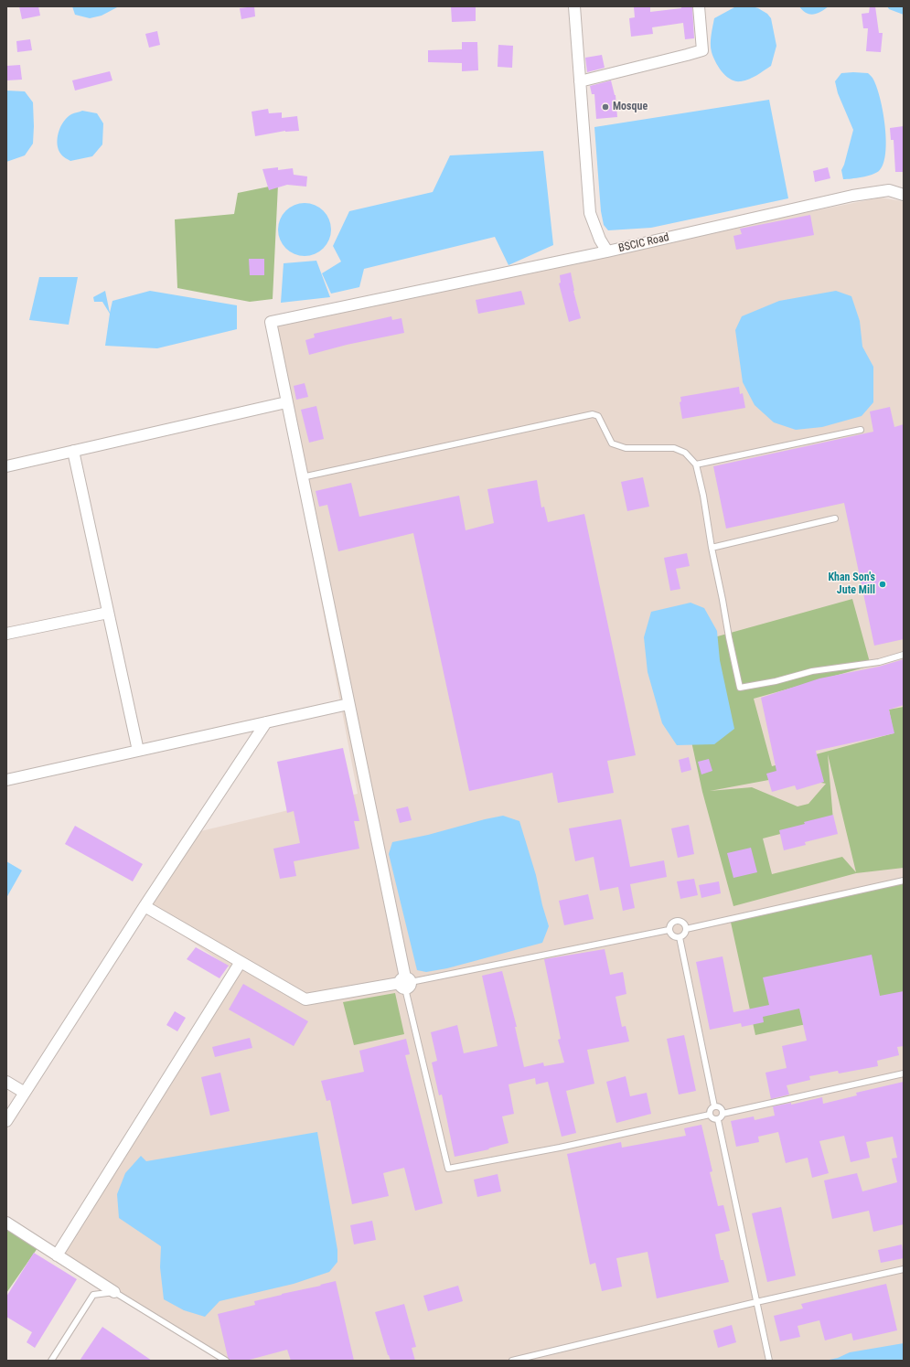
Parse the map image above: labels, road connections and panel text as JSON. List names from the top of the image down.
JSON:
{
  "streets": {
    "street": ["BSCIC Road"]
  },
  "places": ["Mosque", "Khan Son's Jute Mill"]
}
